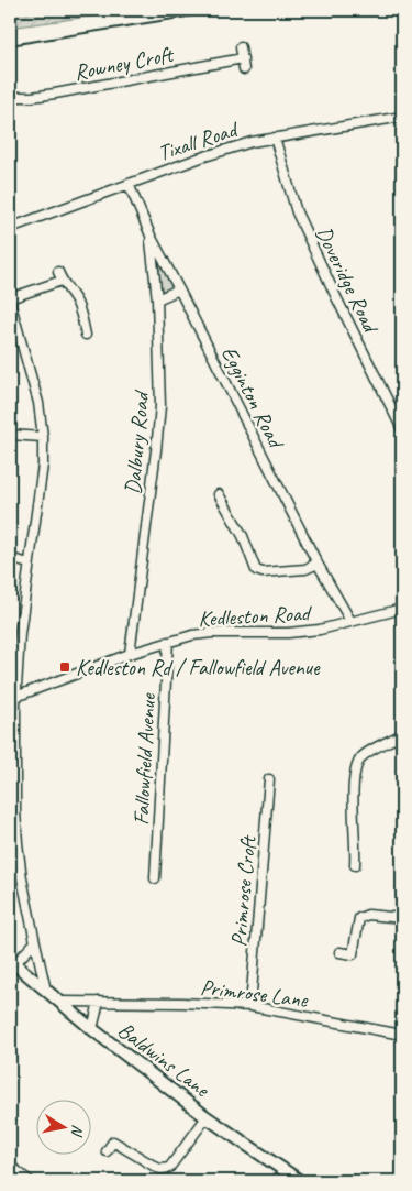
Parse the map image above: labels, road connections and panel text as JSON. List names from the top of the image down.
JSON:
{
  "streets": {
    "street": [
      "Rowney Croft",
      "Tixall Road",
      "Doveridge Road",
      "Egginton Road",
      "Dalbury Road",
      "Kedleston Road",
      "Fallowfield Avenue",
      "Primrose Croft",
      "Primrose Lane",
      "Baldwins Lane"
    ]
  },
  "crossings": [
    ["Tixall Road", "Doveridge Road"],
    ["Tixall Road", "Egginton Road"],
    ["Egginton Road", "Dalbury Road"],
    ["Egginton Road", "Kedleston Road"],
    ["Dalbury Road", "Kedleston Road"],
    ["Kedleston Road", "Fallowfield Avenue"],
    ["Primrose Croft", "Primrose Lane"],
    ["Primrose Lane", "Baldwins Lane"]
  ],
  "places": {
    "transit": ["Kedleston Rd / Fallowfield Avenue"]
  },
  "north": "right"
}
